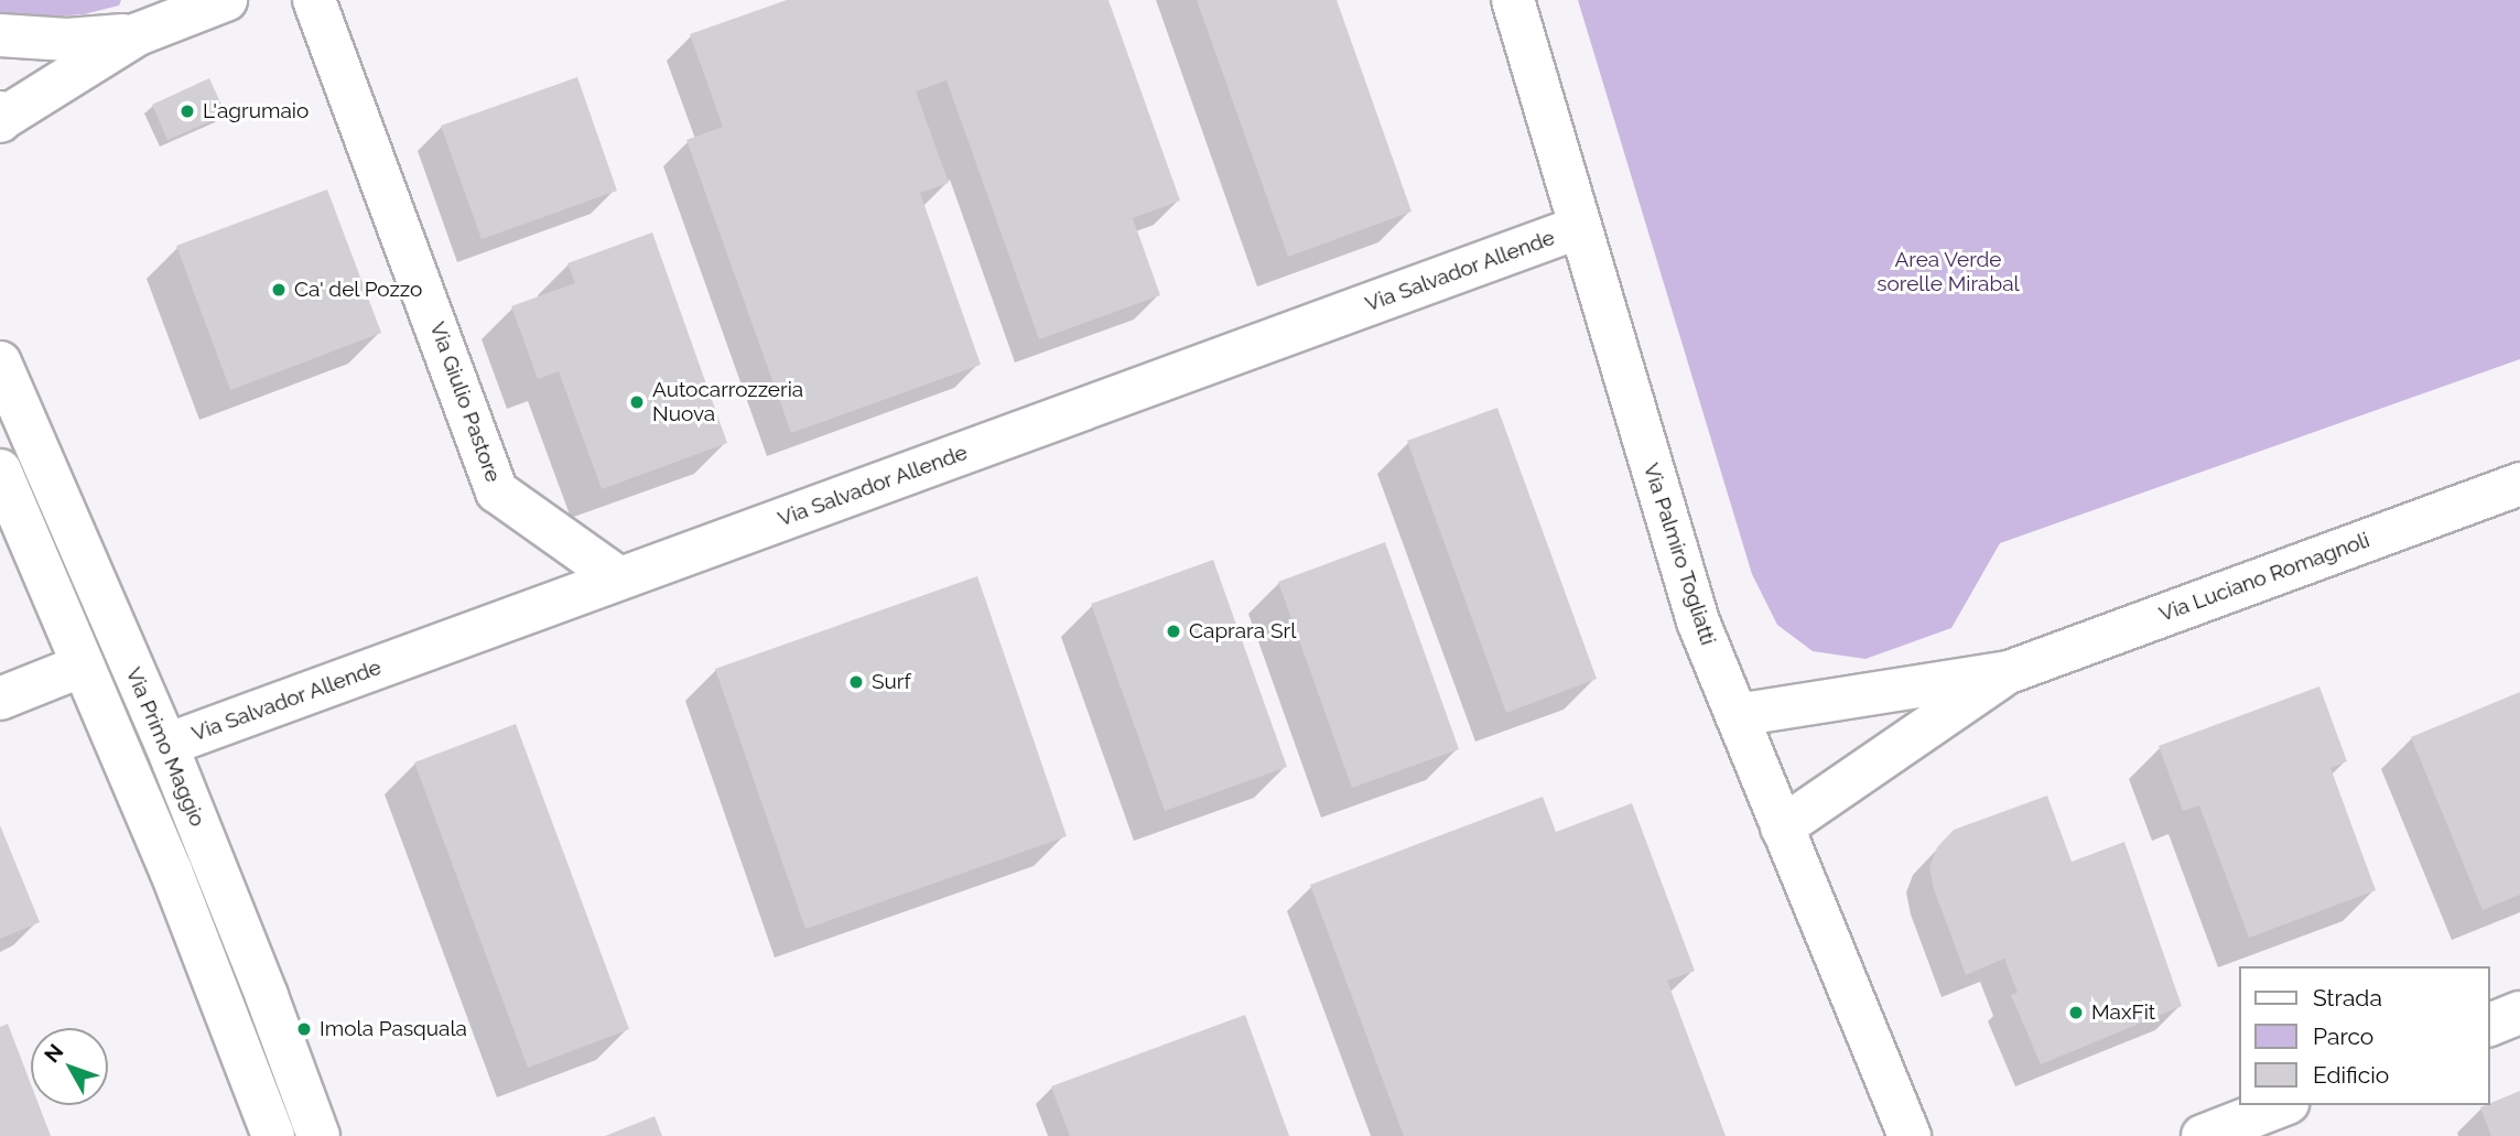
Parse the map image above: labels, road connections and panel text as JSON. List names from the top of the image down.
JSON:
{
  "streets": {
    "street": [
      "Via Salvador Allende",
      "Via Giulio Pastore",
      "Via Palmiro Togliatti",
      "Via Luciano Romagnoli",
      "Via Primo Maggio"
    ]
  },
  "crossings": [
    ["Via Salvador Allende", "Via Giulio Pastore"],
    ["Via Salvador Allende", "Via Palmiro Togliatti"],
    ["Via Salvador Allende", "Via Primo Maggio"],
    ["Via Palmiro Togliatti", "Via Luciano Romagnoli"]
  ],
  "parks": ["Area Verde sorelle Mirabal"],
  "places": [
    "L'agrumaio",
    "Ca' del Pozzo",
    "Autocarrozzeria Nuova",
    "Caprara Srl",
    "Surf",
    "MaxFit",
    "Imola Pasquala"
  ],
  "legend": ["Strada", "Parco", "Edificio"],
  "north": "top left"
}
